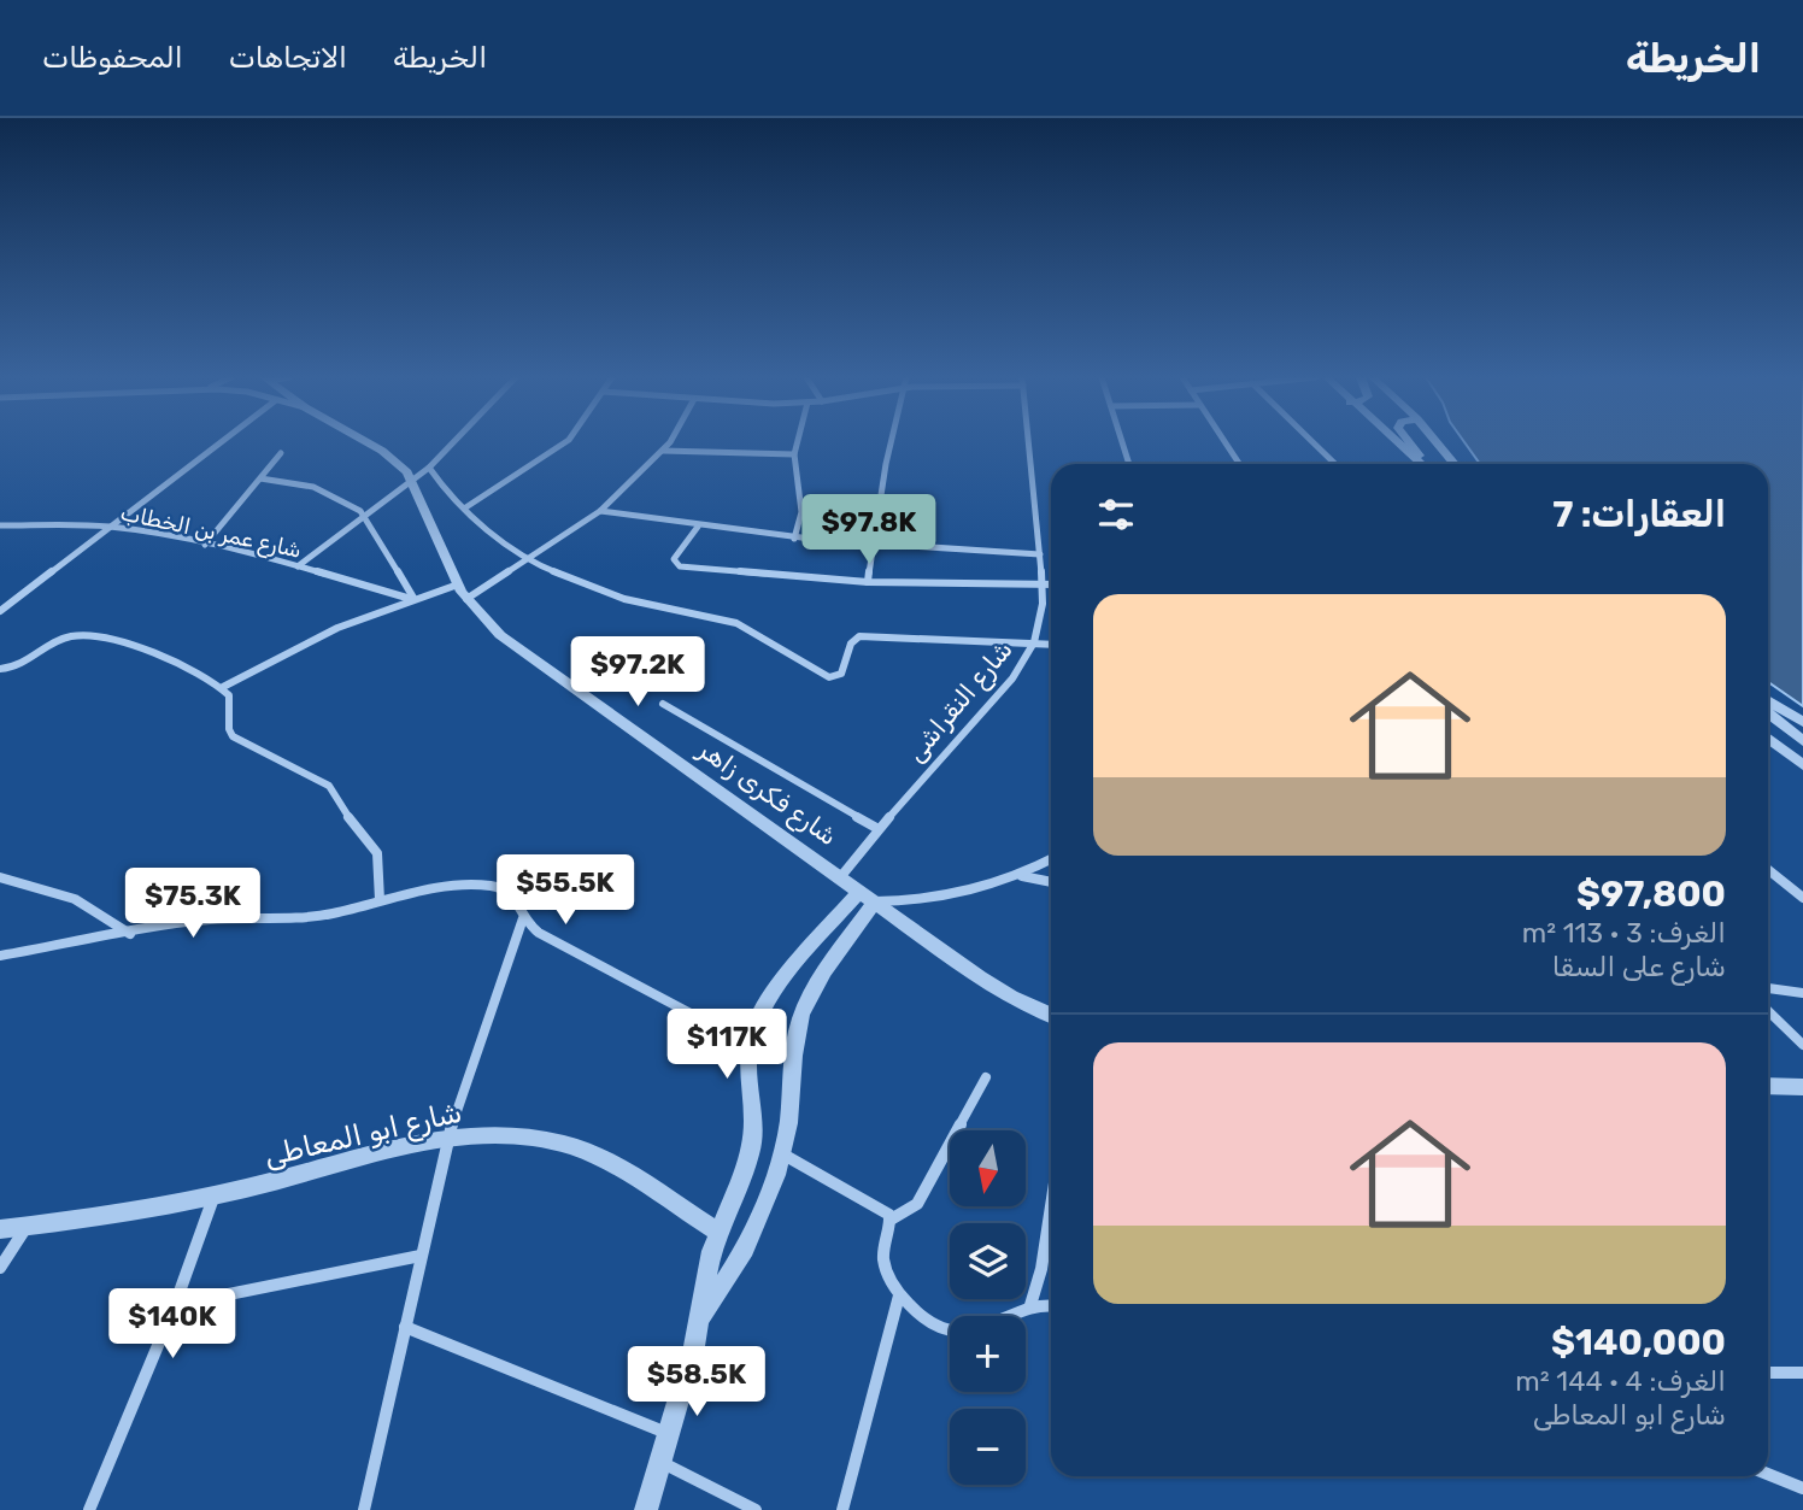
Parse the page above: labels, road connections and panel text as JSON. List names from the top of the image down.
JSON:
{
  "streets": {
    "street": [
      "شارع عمر بن الخطاب",
      "شارع النقراشى",
      "شارع فكرى زاهر",
      "شارع ابو المعاطى"
    ]
  },
  "crossings": [
    ["شارع النقراشى", "شارع فكرى زاهر"]
  ],
  "north": "bottom",
  "page": {
    "header": "الخريطة",
    "nav": ["الخريطة", "الاتجاهات", "المحفوظات"],
    "heading": "العقارات: 7",
    "price": [
      "$97.8K",
      "$97.2K",
      "$55.5K",
      "$75.3K",
      "$117K",
      "$140K",
      "$58.5K"
    ],
    "list": [
      {
        "name": "$97,800",
        "note": "الغرف: 3 · 113 m² · شارع على السقا"
      },
      {
        "name": "$140,000",
        "note": "الغرف: 4 · 144 m² · شارع ابو المعاطى"
      }
    ],
    "map_buttons": ["+", "−"]
  }
}
